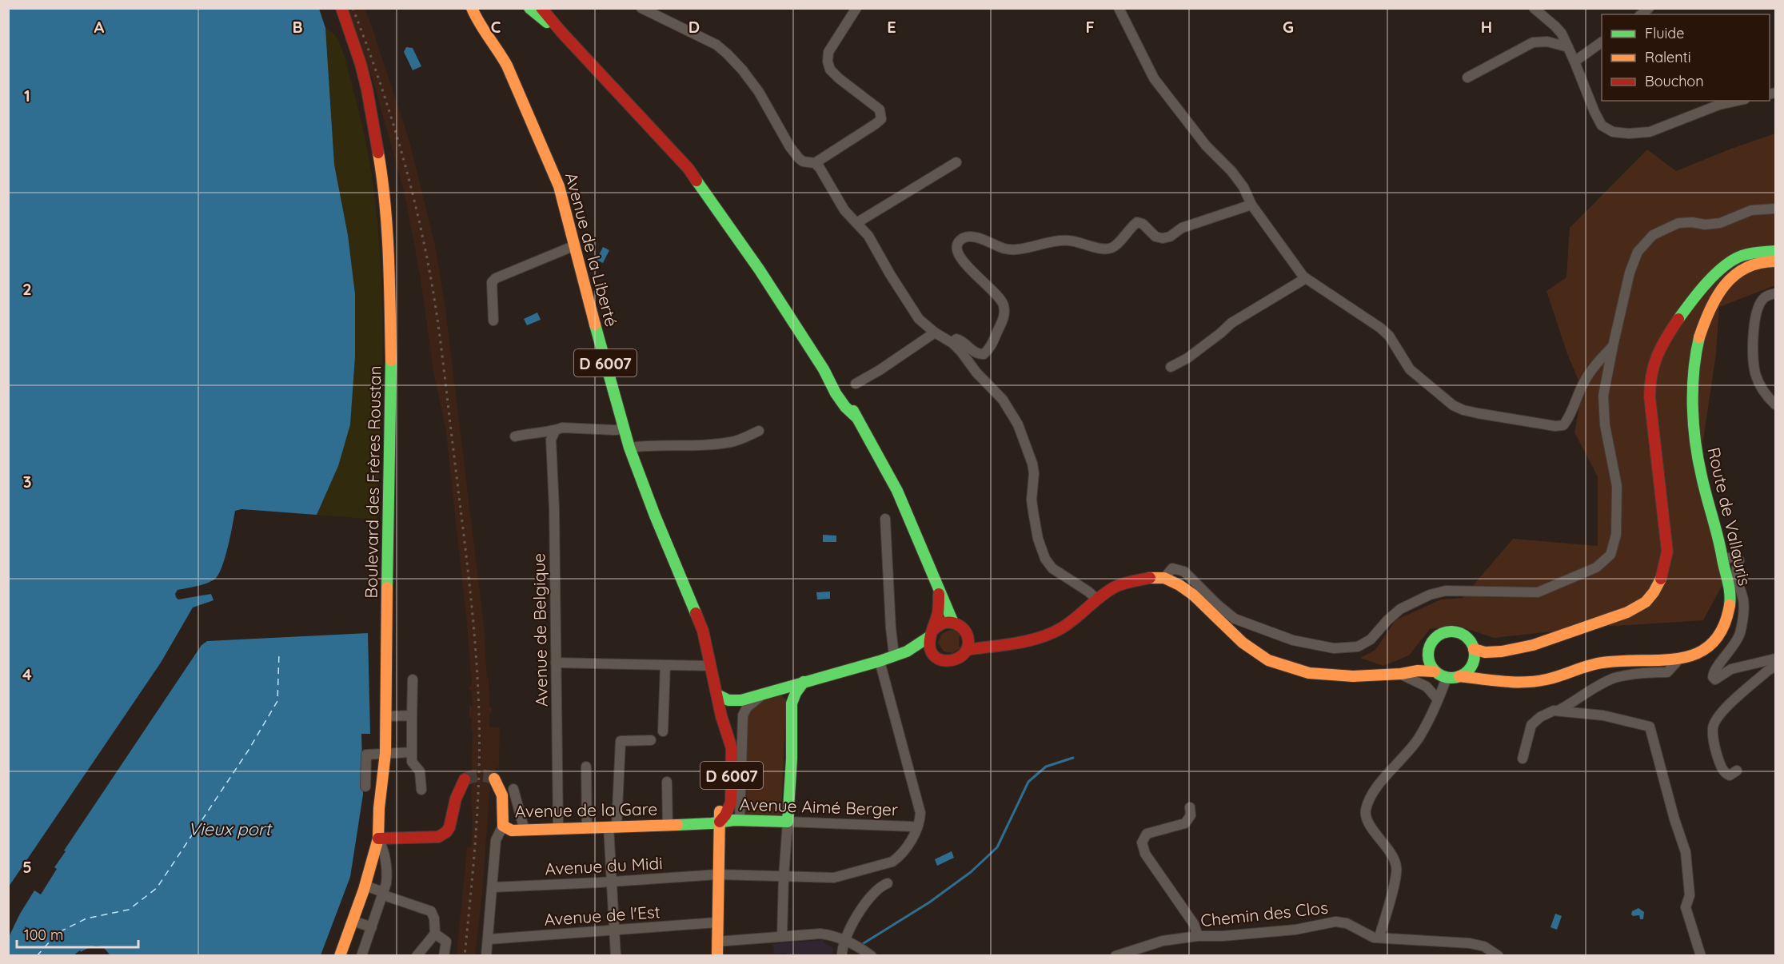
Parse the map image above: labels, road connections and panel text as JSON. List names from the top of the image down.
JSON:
{
  "streets": {
    "main road": [
      "Avenue de la Liberté",
      "D 6007",
      "Boulevard des Frères Roustan",
      "Route de Vallauris",
      "Avenue Aimé Berger",
      "Avenue de la Gare"
    ],
    "street": [
      "Avenue de Belgique",
      "Avenue du Midi",
      "Chemin des Clos",
      "Avenue de l'Est"
    ]
  },
  "crossings": [
    ["Avenue de la Liberté", "D 6007"],
    ["Avenue de la Liberté", "Avenue Aimé Berger"],
    ["Avenue de la Liberté", "Avenue de la Gare"],
    ["Avenue de la Liberté", "Avenue du Midi"],
    ["Avenue de la Liberté", "Avenue de l'Est"],
    ["Avenue de Belgique", "Avenue de la Gare"],
    ["Avenue Aimé Berger", "Avenue de la Gare"],
    ["Avenue Aimé Berger", "Avenue du Midi"]
  ],
  "water": ["Vieux port"],
  "legend": ["Fluide", "Ralenti", "Bouchon"],
  "scale_bar": "100 m",
  "grid": {
    "columns": [
      "A",
      "B",
      "C",
      "D",
      "E",
      "F",
      "G",
      "H"
    ],
    "rows": [
      "1",
      "2",
      "3",
      "4",
      "5"
    ]
  }
}
